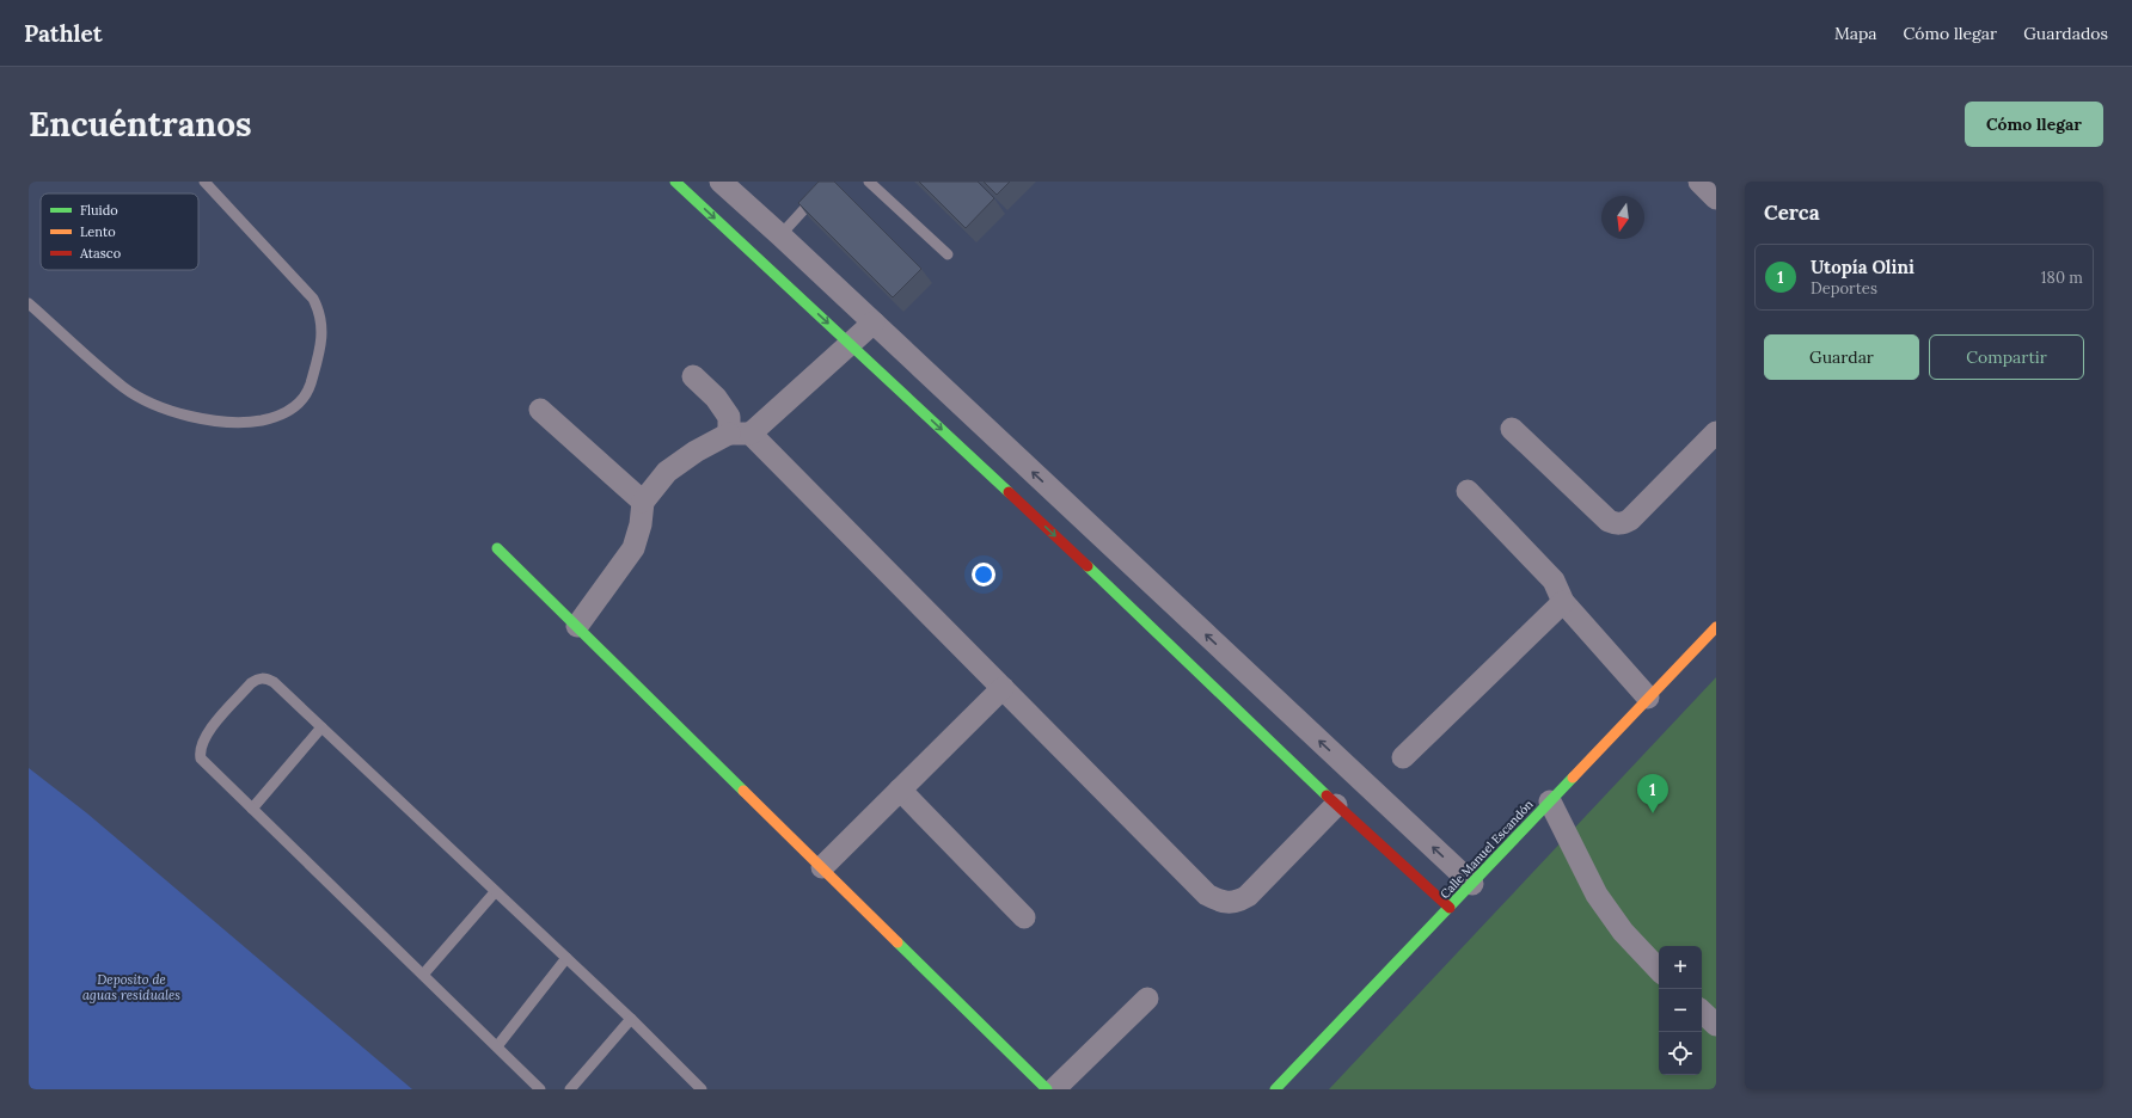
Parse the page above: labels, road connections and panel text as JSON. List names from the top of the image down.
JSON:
{
  "streets": {
    "street": ["Calle Manuel Escandón"]
  },
  "water": ["Deposito de aguas residuales"],
  "legend": ["Fluido", "Lento", "Atasco"],
  "north": "bottom",
  "page": {
    "header": "Pathlet",
    "nav": ["Mapa", "Cómo llegar", "Guardados"],
    "buttons": [
      "Cómo llegar",
      ["Guardar", "Compartir"]
    ],
    "title": "Encuéntranos",
    "heading": "Cerca",
    "list": [
      {
        "mark": "1",
        "name": "Utopía Olini",
        "note": "Deportes",
        "value": "180 m"
      }
    ],
    "pins": "1",
    "map_buttons": ["+", "−"]
  }
}
